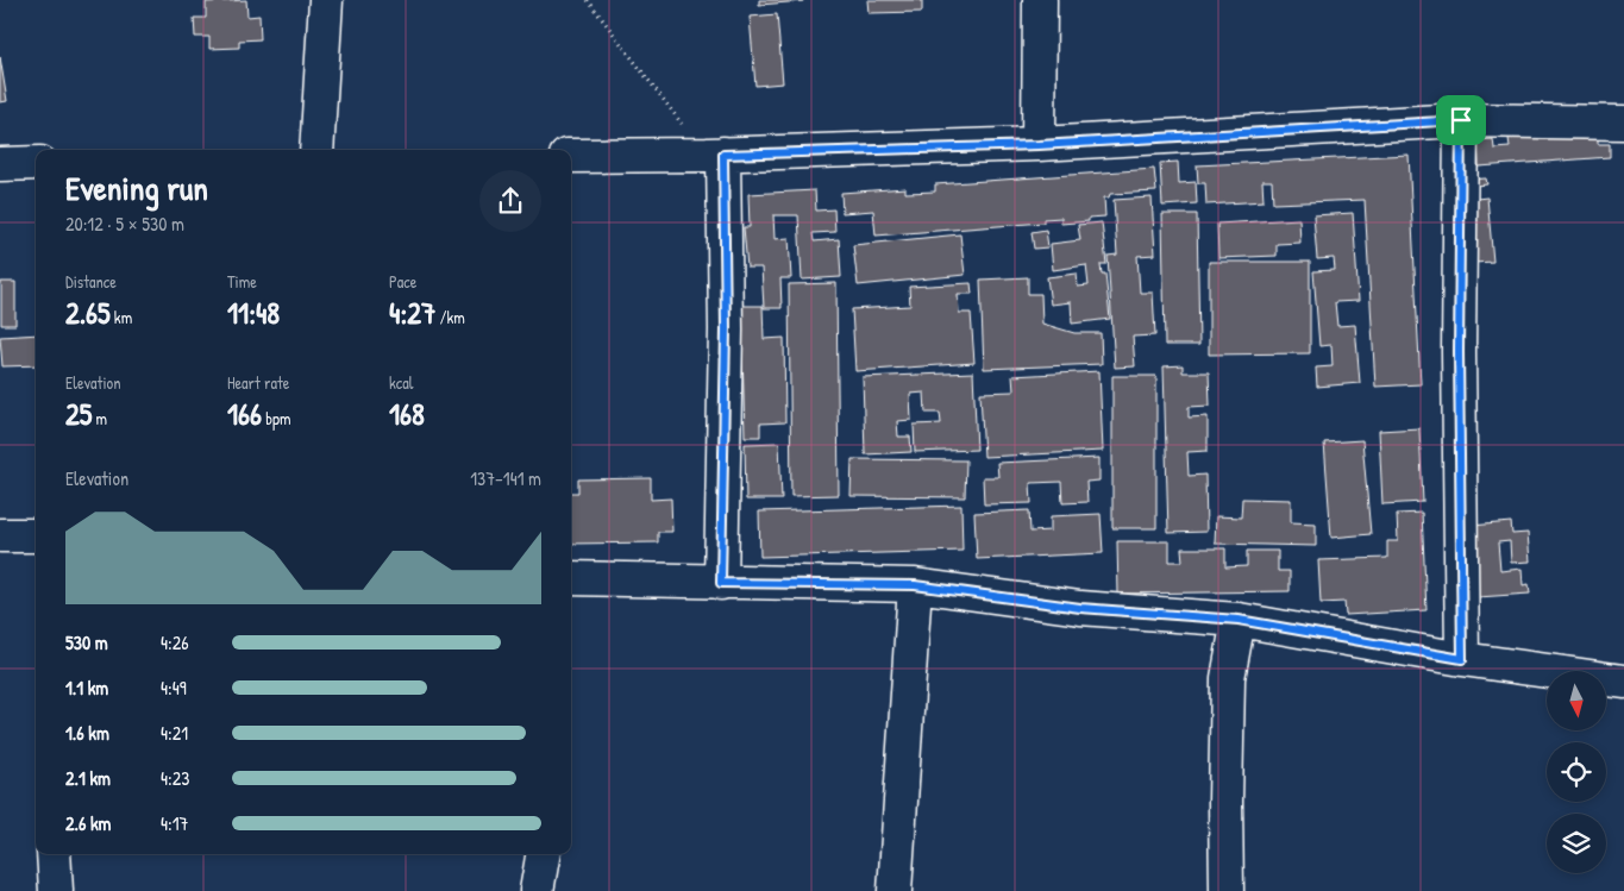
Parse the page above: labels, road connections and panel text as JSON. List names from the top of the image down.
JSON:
{
  "north": "bottom",
  "page": {
    "heading": ["Evening run", "20:12 · 5 × 530 m"],
    "stats": [
      ["Distance", "2.65 km"],
      ["Time", "11:48"],
      ["Pace", "4:27 /km"],
      ["Elevation", "25 m"],
      ["Heart rate", "166 bpm"],
      ["kcal", "168"]
    ],
    "chart": ["Elevation", "137–141 m"],
    "list": [
      {
        "name": "530 m",
        "note": "4:26"
      },
      {
        "name": "1.1 km",
        "note": "4:49"
      },
      {
        "name": "1.6 km",
        "note": "4:21"
      },
      {
        "name": "2.1 km",
        "note": "4:23"
      },
      {
        "name": "2.6 km",
        "note": "4:17"
      }
    ]
  }
}
